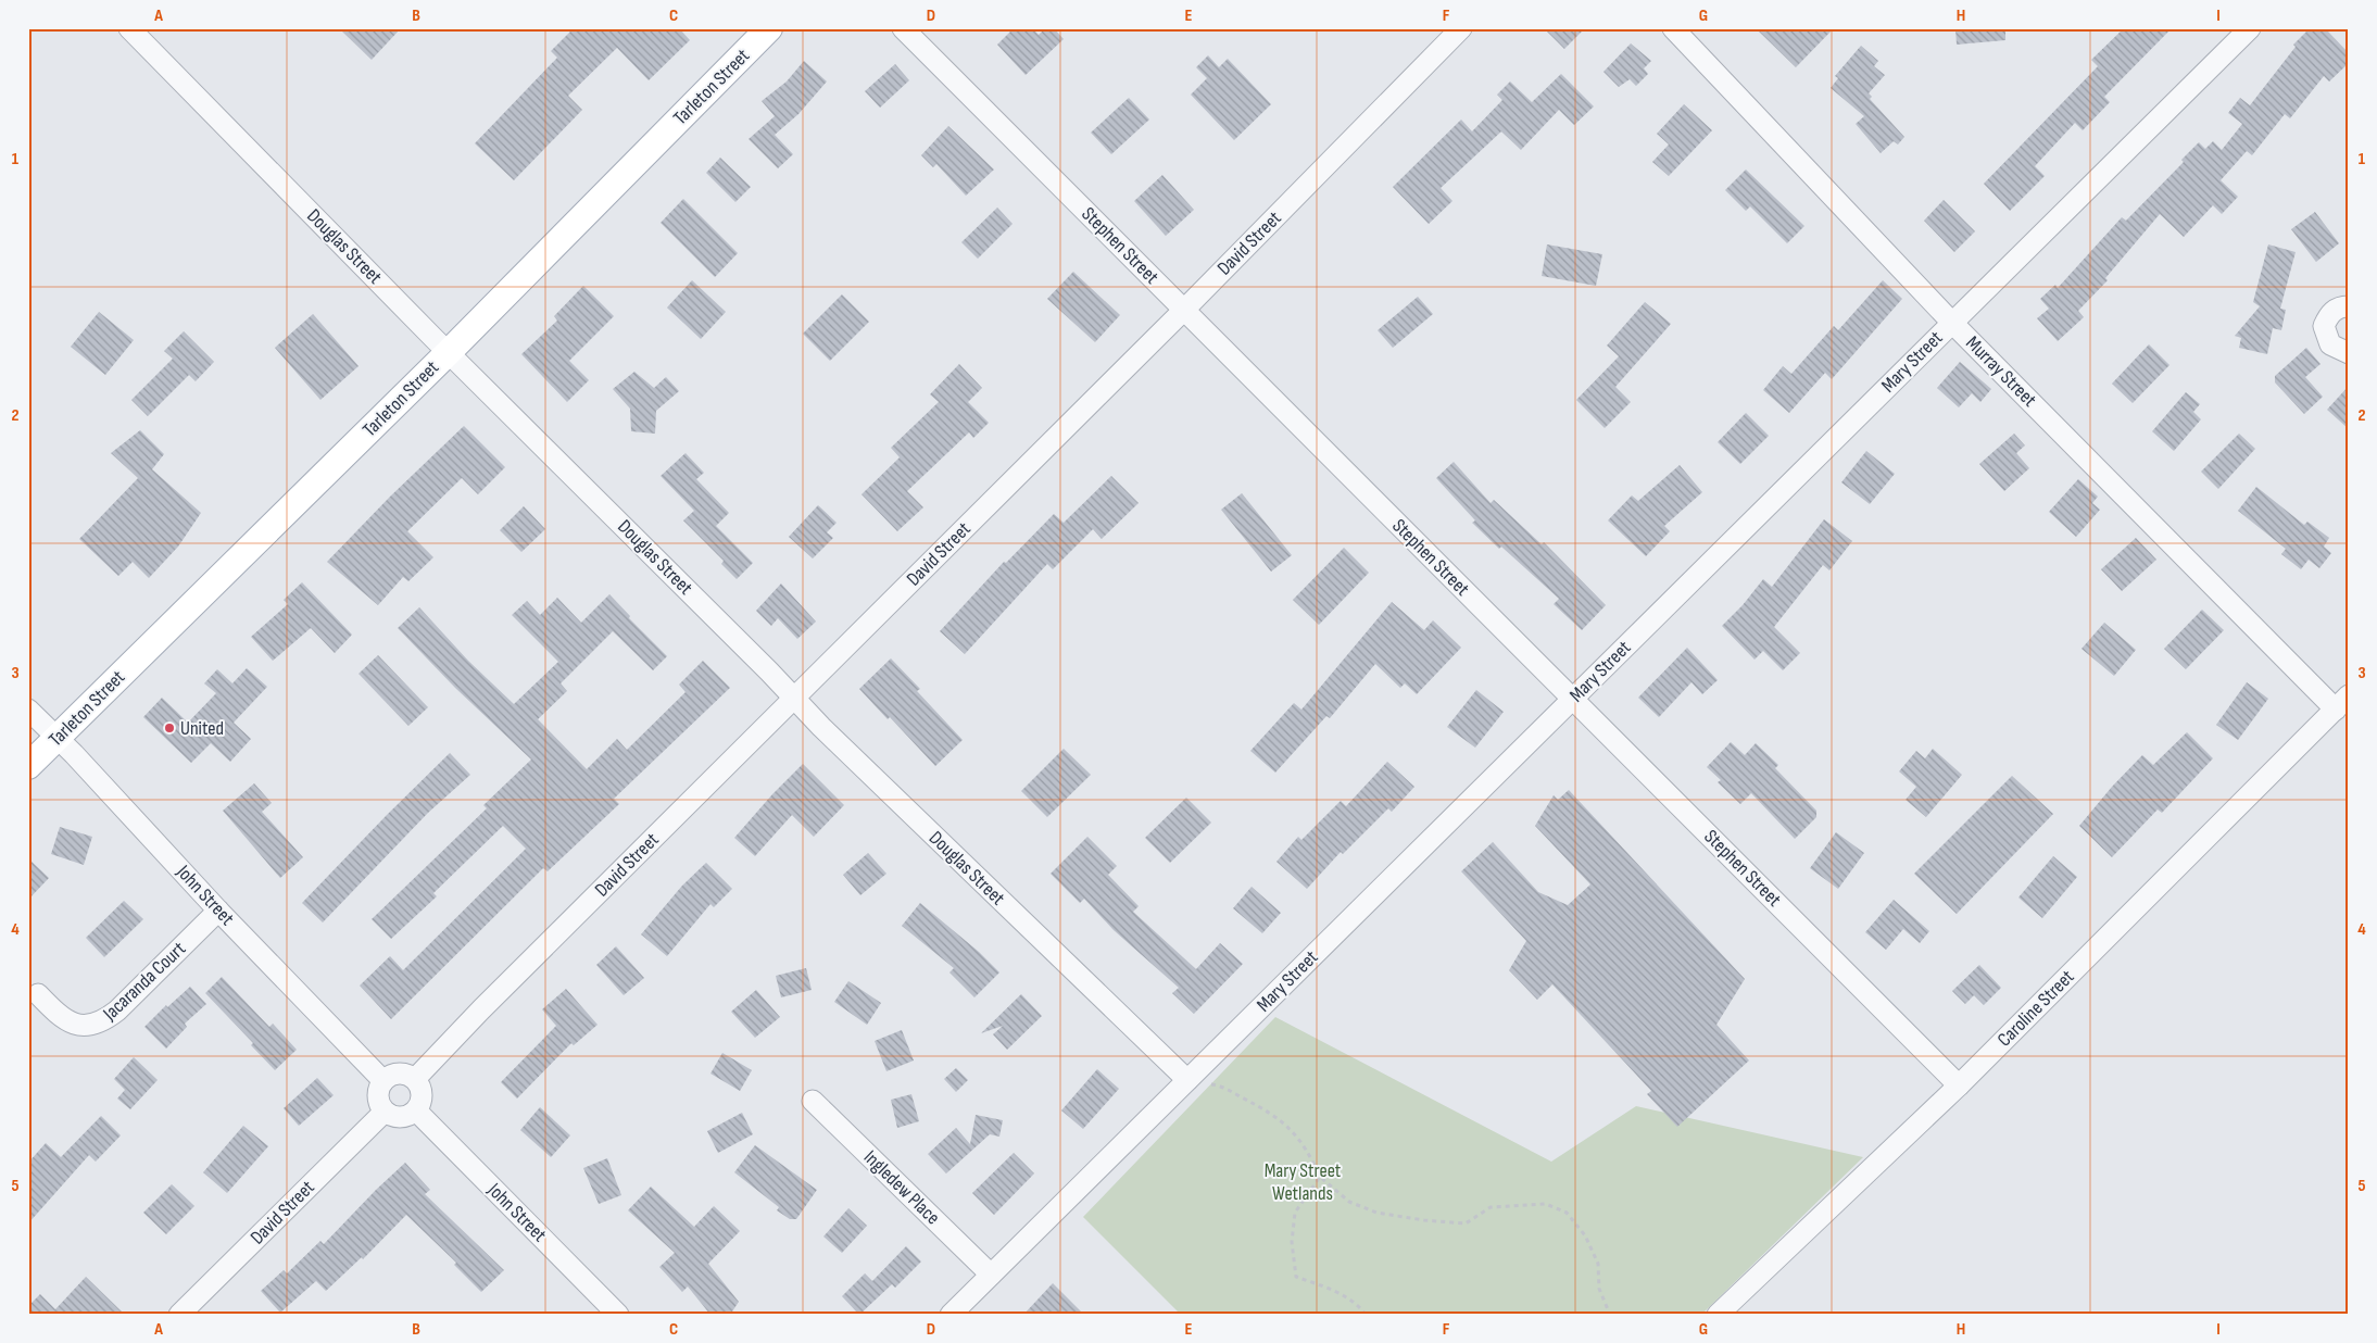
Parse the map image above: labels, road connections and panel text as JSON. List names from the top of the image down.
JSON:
{
  "streets": {
    "main road": ["Tarleton Street"],
    "street": [
      "David Street",
      "Stephen Street",
      "Douglas Street",
      "Mary Street",
      "Murray Street",
      "John Street",
      "Jacaranda Court",
      "Caroline Street",
      "Ingledew Place"
    ]
  },
  "crossings": [
    ["Tarleton Street", "Douglas Street"],
    ["Tarleton Street", "John Street"],
    ["David Street", "Stephen Street"],
    ["David Street", "Douglas Street"],
    ["David Street", "John Street"],
    ["Stephen Street", "Mary Street"],
    ["Stephen Street", "Caroline Street"],
    ["Douglas Street", "Mary Street"],
    ["Mary Street", "Murray Street"],
    ["Mary Street", "Ingledew Place"],
    ["Murray Street", "Caroline Street"],
    ["John Street", "Jacaranda Court"]
  ],
  "parks": ["Mary Street Wetlands"],
  "places": ["United"],
  "grid": {
    "columns": [
      "A",
      "B",
      "C",
      "D",
      "E",
      "F",
      "G",
      "H",
      "I"
    ],
    "rows": [
      "1",
      "2",
      "3",
      "4",
      "5"
    ]
  }
}
